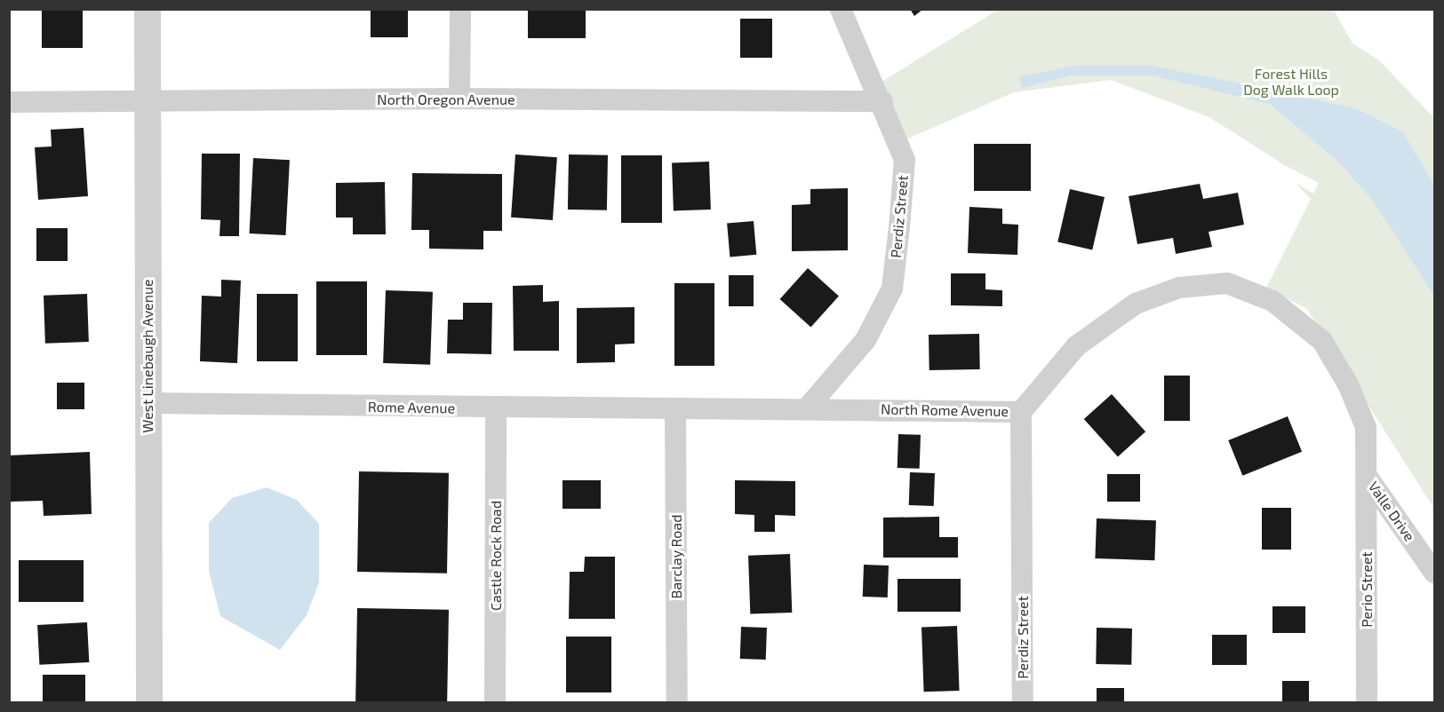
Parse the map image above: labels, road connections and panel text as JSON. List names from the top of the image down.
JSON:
{
  "streets": {
    "street": [
      "North Oregon Avenue",
      "Perdiz Street",
      "West Linebaugh Avenue",
      "Rome Avenue",
      "North Rome Avenue",
      "Valle Drive",
      "Castle Rock Road",
      "Barclay Road",
      "Perio Street"
    ]
  },
  "crossings": [
    ["North Oregon Avenue", "Perdiz Street"],
    ["North Oregon Avenue", "West Linebaugh Avenue"],
    ["Perdiz Street", "North Rome Avenue"],
    ["West Linebaugh Avenue", "Rome Avenue"],
    ["Rome Avenue", "North Rome Avenue"],
    ["Rome Avenue", "Castle Rock Road"],
    ["Rome Avenue", "Barclay Road"],
    ["North Rome Avenue", "Valle Drive"],
    ["North Rome Avenue", "Barclay Road"],
    ["North Rome Avenue", "Perio Street"],
    ["Valle Drive", "Perio Street"]
  ],
  "parks": ["Forest Hills Dog Walk Loop"]
}
